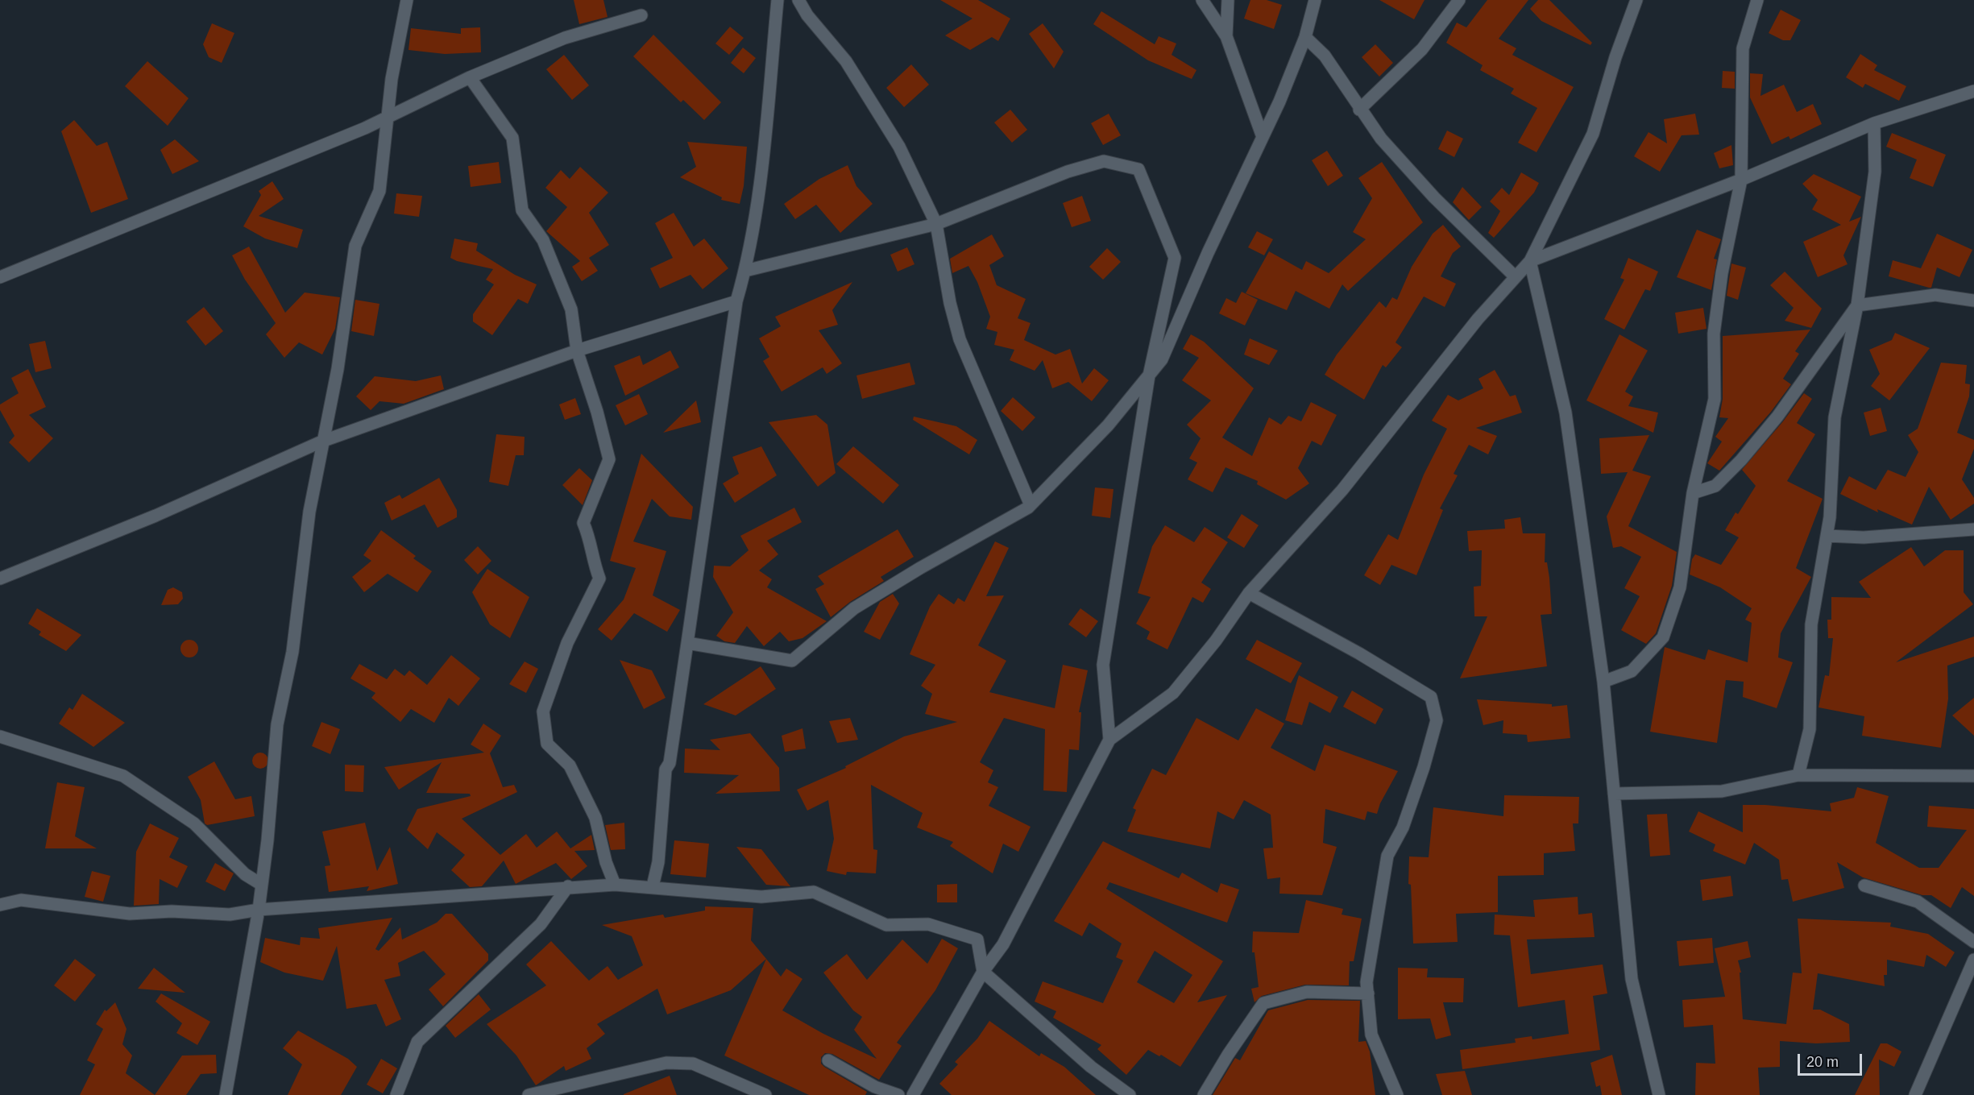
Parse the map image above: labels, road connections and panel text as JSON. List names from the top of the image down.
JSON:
{
  "scale_bar": "20 m"
}
